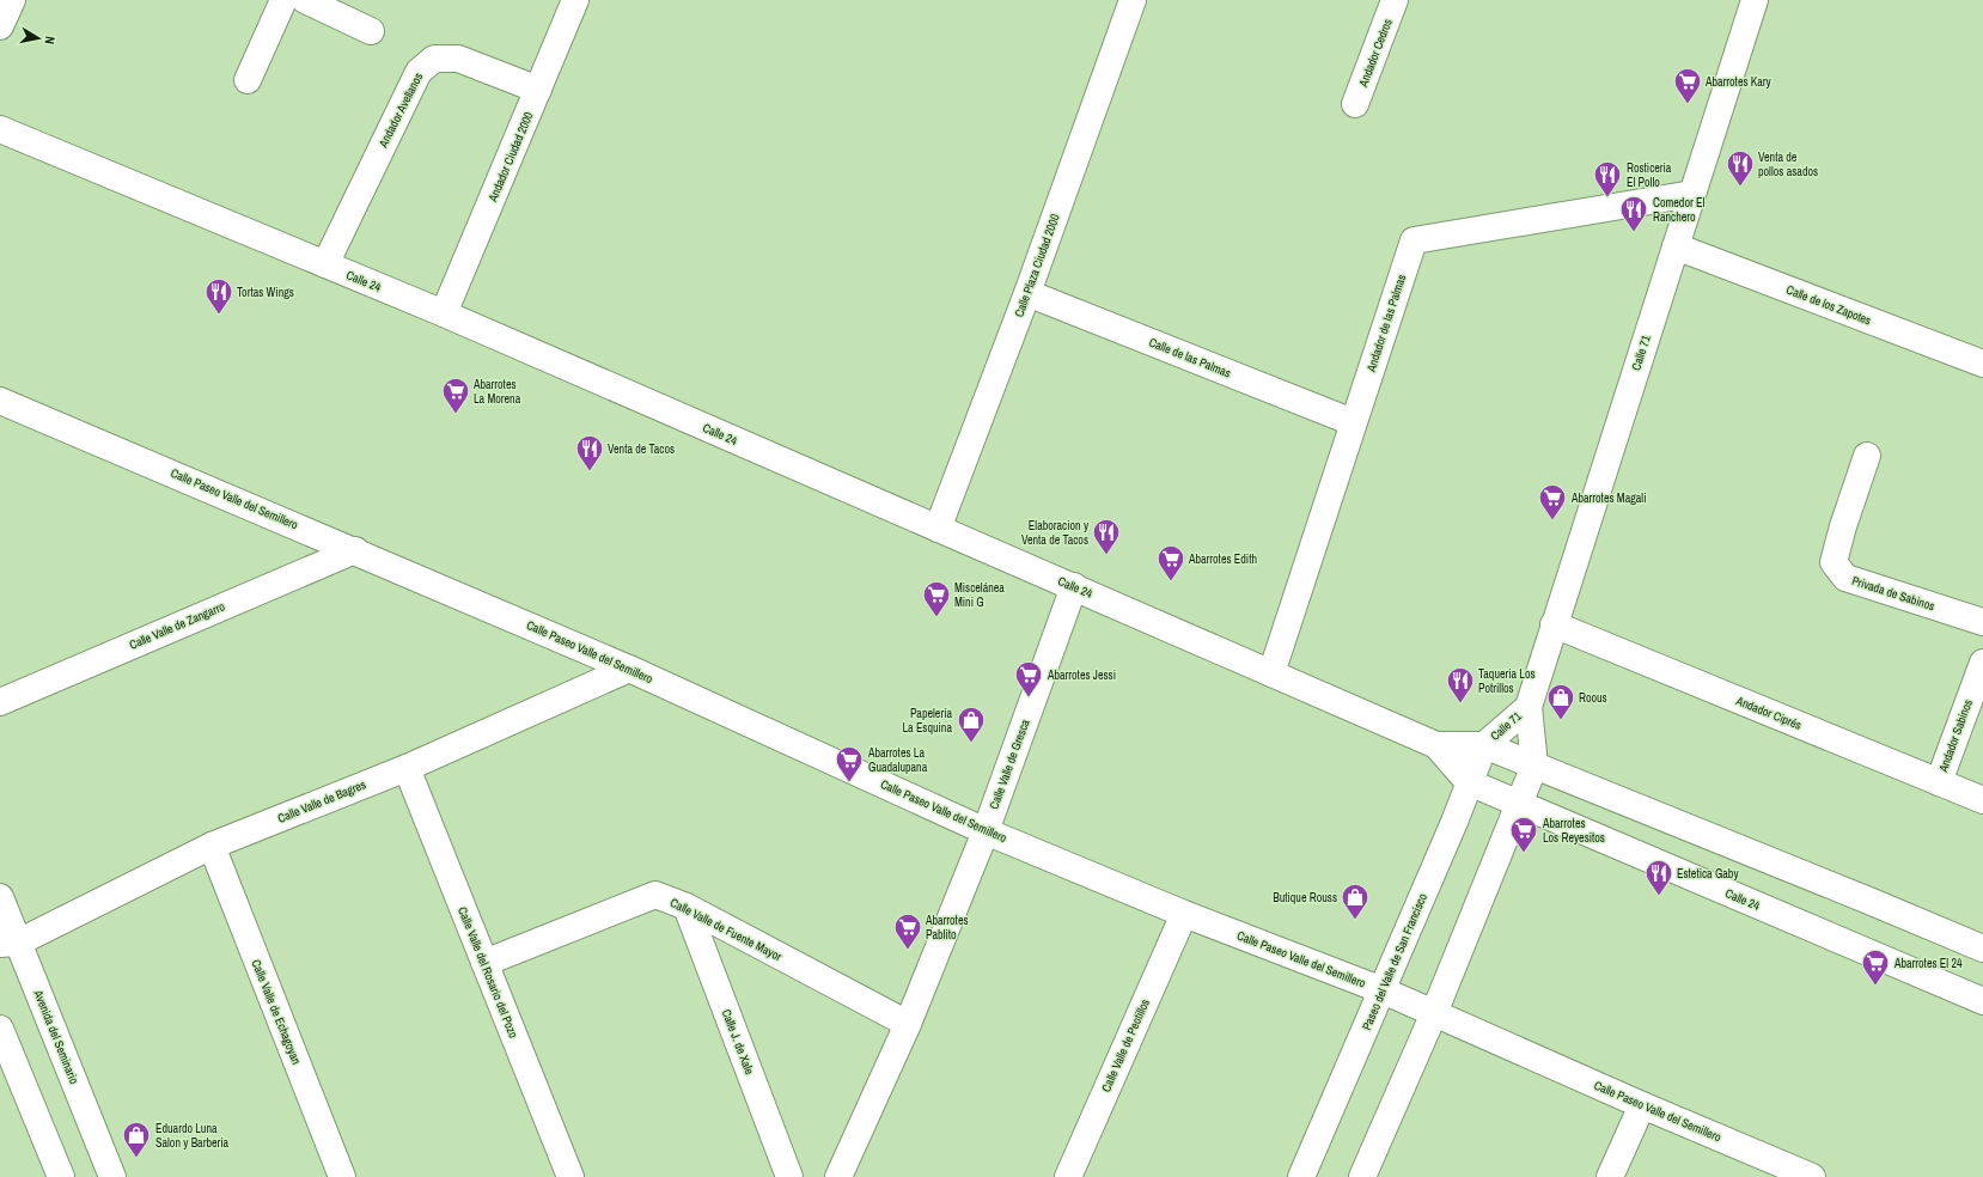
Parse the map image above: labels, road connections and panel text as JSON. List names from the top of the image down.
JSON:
{
  "streets": {
    "street": [
      "Andador Cedros",
      "Andador Avellanos",
      "Andador Ciudad 2000",
      "Calle Plaza Ciudad 2000",
      "Calle 24",
      "Calle de los Zapotes",
      "Andador de las Palmas",
      "Calle 71",
      "Calle de las Palmas",
      "Calle Paseo Valle del Semillero",
      "Privada de Sabinos",
      "Calle Valle de Zangarro",
      "Andador Ciprés",
      "Andador Sabinos",
      "Calle Valle de Gresca",
      "Calle Valle de Bagres",
      "Calle Valle de Fuente Mayor",
      "Paseo del Valle de San Francisco",
      "Calle Valle del Rosario del Pozo",
      "Calle Valle de Echagoyan",
      "Avenida del Seminario",
      "Calle J. de Xale",
      "Calle Valle de Peotillos"
    ]
  },
  "crossings": [
    ["Andador Avellanos", "Andador Ciudad 2000"],
    ["Andador Avellanos", "Calle 24"],
    ["Andador Ciudad 2000", "Calle 24"],
    ["Calle Plaza Ciudad 2000", "Calle 24"],
    ["Calle Plaza Ciudad 2000", "Calle de las Palmas"],
    ["Calle 24", "Andador de las Palmas"],
    ["Calle 24", "Calle 71"],
    ["Calle 24", "Calle Valle de Gresca"],
    ["Calle 24", "Paseo del Valle de San Francisco"],
    ["Calle de los Zapotes", "Calle 71"],
    ["Andador de las Palmas", "Calle 71"],
    ["Andador de las Palmas", "Calle de las Palmas"],
    ["Calle 71", "Andador Ciprés"],
    ["Calle 71", "Paseo del Valle de San Francisco"],
    ["Calle Paseo Valle del Semillero", "Calle Valle de Zangarro"],
    ["Calle Paseo Valle del Semillero", "Calle Valle de Gresca"],
    ["Calle Paseo Valle del Semillero", "Calle Valle de Bagres"],
    ["Calle Paseo Valle del Semillero", "Paseo del Valle de San Francisco"],
    ["Calle Paseo Valle del Semillero", "Calle Valle de Peotillos"],
    ["Andador Ciprés", "Andador Sabinos"],
    ["Calle Valle de Gresca", "Calle Valle de Fuente Mayor"],
    ["Calle Valle de Bagres", "Calle Valle del Rosario del Pozo"],
    ["Calle Valle de Bagres", "Calle Valle de Echagoyan"],
    ["Calle Valle de Bagres", "Avenida del Seminario"],
    ["Calle Valle de Fuente Mayor", "Calle Valle del Rosario del Pozo"],
    ["Calle Valle de Fuente Mayor", "Calle J. de Xale"]
  ],
  "places": {
    "supermarket": [
      "Abarrotes Kary",
      "Abarrotes La Morena",
      "Abarrotes Magali",
      "Abarrotes Edith",
      "Miscelánea Mini G",
      "Abarrotes Jessi",
      "Abarrotes La Guadalupana",
      "Abarrotes Los Reyesitos",
      "Abarrotes Pablito",
      "Abarrotes El 24"
    ],
    "restaurant": [
      "Venta de pollos asados",
      "Rosticeria El Pollo",
      "Comedor El Ranchero",
      "Tortas Wings",
      "Venta de Tacos",
      "Elaboracion y Venta de Tacos",
      "Taqueria Los Potrillos",
      "Estetica Gaby"
    ],
    "shop": [
      "Roous",
      "Papelería La Esquina",
      "Butique Rouss",
      "Eduardo Luna Salon y Barbería"
    ]
  },
  "north": "right"
}
